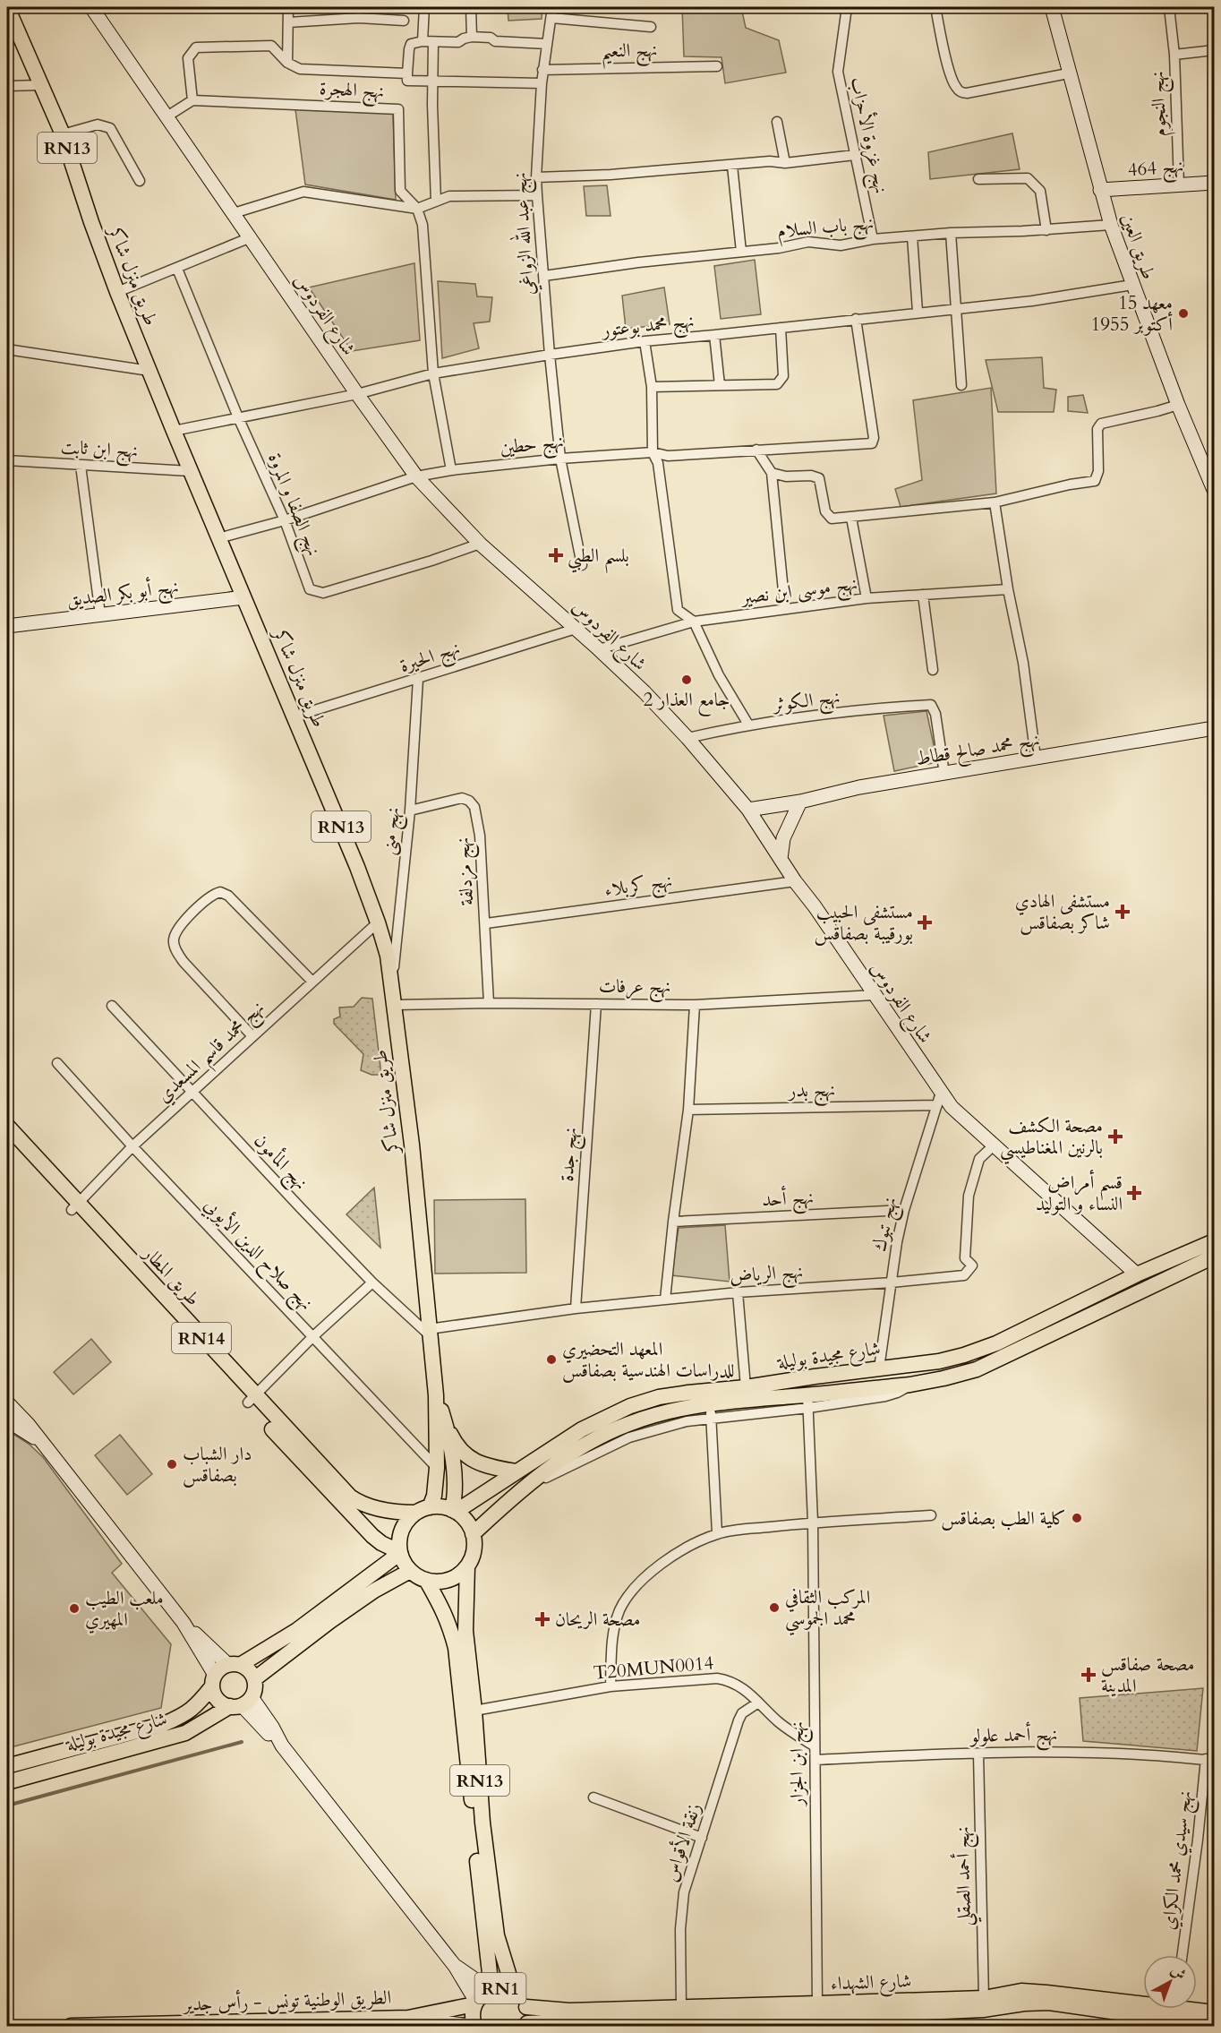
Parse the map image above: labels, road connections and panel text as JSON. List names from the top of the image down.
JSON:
{
  "streets": {
    "main road": [
      "RN13",
      "طريق منزل شاكر",
      "طريق المطار",
      "RN14",
      "شارع مجيدة بوليلة",
      "شارع الشهداء",
      "RN1",
      "الطريق الوطنية تونس - رأس جدير"
    ],
    "street": [
      "نهج النعيم",
      "نهج الهجرة",
      "نهج النجوم",
      "نهج غزوة الأحزاب",
      "نهج 464",
      "نهج باب السلام",
      "نهج عبد الله الزواغي",
      "طريق العين",
      "شارع الفردوس",
      "نهج محمد بوعتور",
      "نهج حطين",
      "نهج ابن ثابت",
      "نهج الصفا و المروة",
      "نهج موسى ابن نصير",
      "نهج أبو بكر الصديق",
      "نهج الحيرة",
      "نهج الكوثر",
      "نهج محمد صالح قطاط",
      "نهج منى",
      "نهج مزدلفة",
      "نهج كربلاء",
      "نهج عرفات",
      "نهج محمد قاسم المسعدي",
      "نهج بدر",
      "نهج جدة",
      "نهج المأمون",
      "نهج أحد",
      "نهج تبوك",
      "نهج صلاح الدين الأيوبي",
      "نهج الرياض",
      "T20MUN0014",
      "نهج أحمد علولو",
      "نهج ابن الجزار",
      "زنقة الأقواس",
      "نهج سيدي محمد الكراي",
      "نهج أحمد الصقلي"
    ]
  },
  "crossings": [
    ["نهج النعيم", "نهج عبد الله الزواغي"],
    ["نهج الهجرة", "نهج محمد بوعتور"],
    ["نهج الهجرة", "نهج حطين"],
    ["نهج النجوم", "نهج 464"],
    ["نهج غزوة الأحزاب", "نهج باب السلام"],
    ["RN13", "طريق منزل شاكر"],
    ["RN13", "طريق المطار"],
    ["RN13", "شارع مجيدة بوليلة"],
    ["RN13", "T20MUN0014"],
    ["RN13", "RN1"],
    ["نهج 464", "طريق العين"],
    ["نهج باب السلام", "نهج عبد الله الزواغي"],
    ["نهج باب السلام", "طريق العين"],
    ["نهج عبد الله الزواغي", "نهج محمد بوعتور"],
    ["نهج عبد الله الزواغي", "نهج حطين"],
    ["طريق العين", "نهج محمد بوعتور"],
    ["طريق منزل شاكر", "نهج محمد بوعتور"],
    ["طريق منزل شاكر", "نهج حطين"],
    ["طريق منزل شاكر", "نهج ابن ثابت"],
    ["طريق منزل شاكر", "نهج أبو بكر الصديق"],
    ["طريق منزل شاكر", "نهج الحيرة"],
    ["طريق منزل شاكر", "نهج منى"],
    ["طريق منزل شاكر", "نهج عرفات"],
    ["طريق منزل شاكر", "نهج محمد قاسم المسعدي"],
    ["طريق منزل شاكر", "نهج المأمون"],
    ["طريق منزل شاكر", "نهج صلاح الدين الأيوبي"],
    ["طريق منزل شاكر", "نهج الرياض"],
    ["طريق منزل شاكر", "طريق المطار"],
    ["طريق منزل شاكر", "شارع مجيدة بوليلة"],
    ["شارع الفردوس", "نهج محمد بوعتور"],
    ["شارع الفردوس", "نهج حطين"],
    ["شارع الفردوس", "نهج الصفا و المروة"],
    ["شارع الفردوس", "نهج موسى ابن نصير"],
    ["شارع الفردوس", "نهج الحيرة"],
    ["شارع الفردوس", "نهج الكوثر"],
    ["شارع الفردوس", "نهج محمد صالح قطاط"],
    ["شارع الفردوس", "نهج كربلاء"],
    ["شارع الفردوس", "نهج عرفات"],
    ["شارع الفردوس", "نهج بدر"],
    ["شارع الفردوس", "نهج تبوك"],
    ["شارع الفردوس", "نهج الرياض"],
    ["شارع الفردوس", "شارع مجيدة بوليلة"],
    ["نهج محمد بوعتور", "نهج حطين"],
    ["نهج محمد بوعتور", "نهج الصفا و المروة"],
    ["نهج حطين", "نهج الصفا و المروة"],
    ["نهج الحيرة", "نهج منى"],
    ["نهج الكوثر", "نهج محمد صالح قطاط"],
    ["نهج منى", "نهج مزدلفة"],
    ["نهج مزدلفة", "نهج كربلاء"],
    ["نهج مزدلفة", "نهج عرفات"],
    ["نهج عرفات", "نهج جدة"],
    ["نهج محمد قاسم المسعدي", "نهج المأمون"],
    ["نهج محمد قاسم المسعدي", "نهج صلاح الدين الأيوبي"],
    ["نهج محمد قاسم المسعدي", "طريق المطار"],
    ["نهج بدر", "نهج تبوك"],
    ["نهج جدة", "نهج الرياض"],
    ["نهج المأمون", "نهج الرياض"],
    ["نهج أحد", "نهج تبوك"],
    ["نهج تبوك", "نهج الرياض"],
    ["نهج تبوك", "شارع مجيدة بوليلة"],
    ["طريق المطار", "شارع مجيدة بوليلة"],
    ["شارع مجيدة بوليلة", "نهج ابن الجزار"],
    ["T20MUN0014", "نهج ابن الجزار"],
    ["T20MUN0014", "زنقة الأقواس"],
    ["نهج أحمد علولو", "نهج ابن الجزار"],
    ["نهج أحمد علولو", "نهج سيدي محمد الكراي"],
    ["نهج أحمد علولو", "نهج أحمد الصقلي"],
    ["نهج ابن الجزار", "شارع الشهداء"],
    ["زنقة الأقواس", "شارع الشهداء"],
    ["نهج أحمد الصقلي", "شارع الشهداء"],
    ["شارع الشهداء", "RN1"],
    ["RN1", "الطريق الوطنية تونس - رأس جدير"]
  ],
  "places": {
    "other": [
      "معهد 15 أكتوبر 1955",
      "جامع العذار 2",
      "المعهد التحضيري للدراسات الهندسية بصفاقس",
      "دار الشباب بصفاقس",
      "كلية الطب بصفاقس",
      "المركب الثقافي محمد الجموسي",
      "ملعب الطيب المهيري"
    ],
    "health": [
      "بلسم الطبي",
      "مستشفى الهادي شاكر بصفاقس",
      "مستشفى الحبيب بورقيبة بصفاقس",
      "مصحة الكشف بالرنين المغناطيسي",
      "قسم أمراض النساء و التوليد",
      "مصحة الريحان",
      "مصحة صفاقس المدينة"
    ]
  },
  "north": "top right"
}
